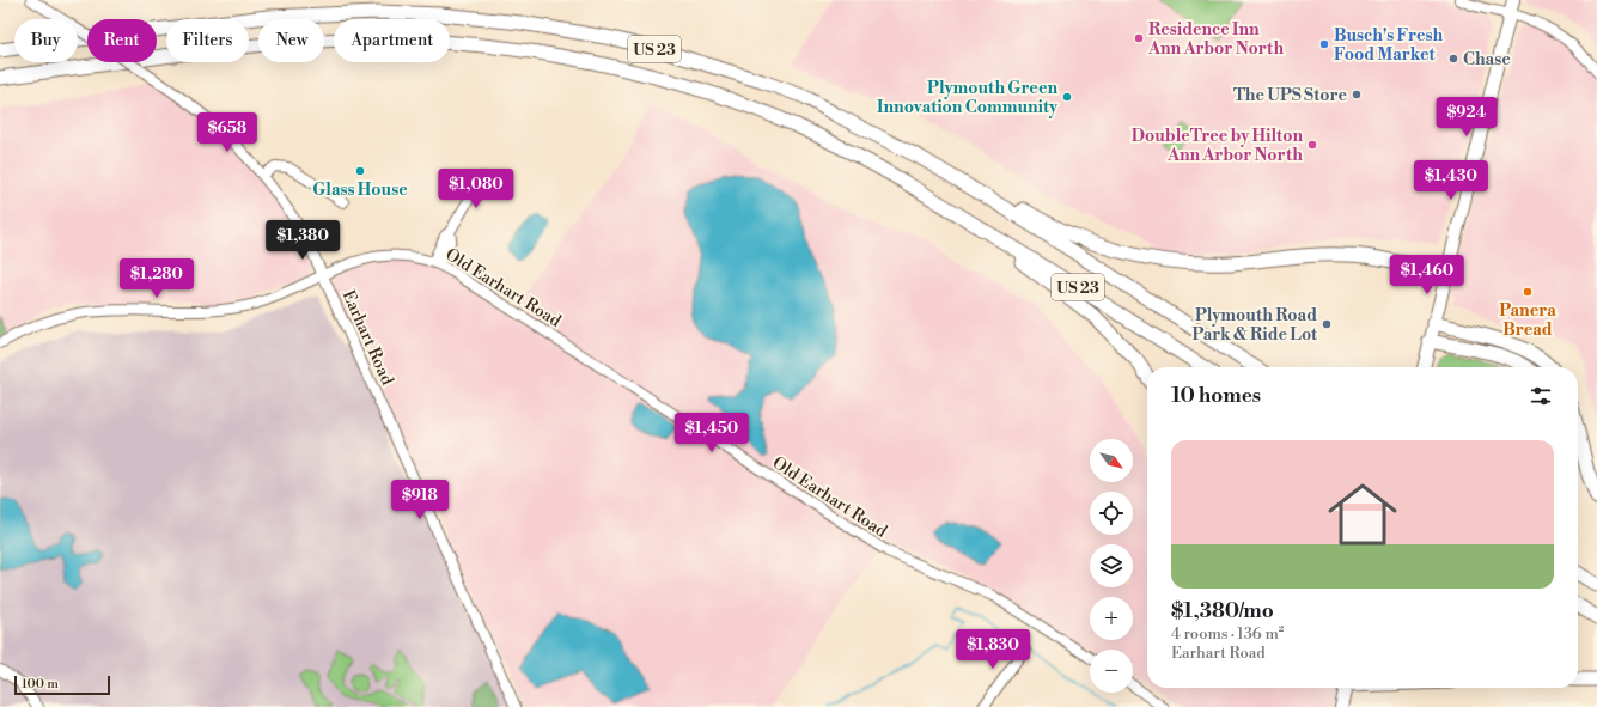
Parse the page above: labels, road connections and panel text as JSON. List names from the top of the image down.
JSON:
{
  "streets": {
    "highway": ["US 23"],
    "street": ["Old Earhart Road", "Earhart Road"]
  },
  "crossings": [
    ["Old Earhart Road", "Earhart Road"]
  ],
  "places": [
    "Residence Inn Ann Arbor North",
    "Busch's Fresh Food Market",
    "Chase",
    "The UPS Store",
    "Plymouth Green Innovation Community",
    "DoubleTree by Hilton Ann Arbor North",
    "Glass House",
    "Panera Bread",
    "Plymouth Road Park & Ride Lot"
  ],
  "scale_bar": "100 m",
  "north": "bottom right",
  "page": {
    "chip": [
      "Buy",
      "Rent",
      "Filters",
      "New",
      "Apartment"
    ],
    "price": [
      "$924",
      "$658",
      "$1,430",
      "$1,080",
      "$1,380",
      "$1,460",
      "$1,280",
      "$1,450",
      "$918",
      "$1,830"
    ],
    "heading": "10 homes",
    "list": [
      {
        "name": "$1,380/mo",
        "note": "4 rooms · 136 m² · Earhart Road"
      }
    ],
    "map_buttons": ["+", "−"],
    "scale": "100 m"
  }
}
